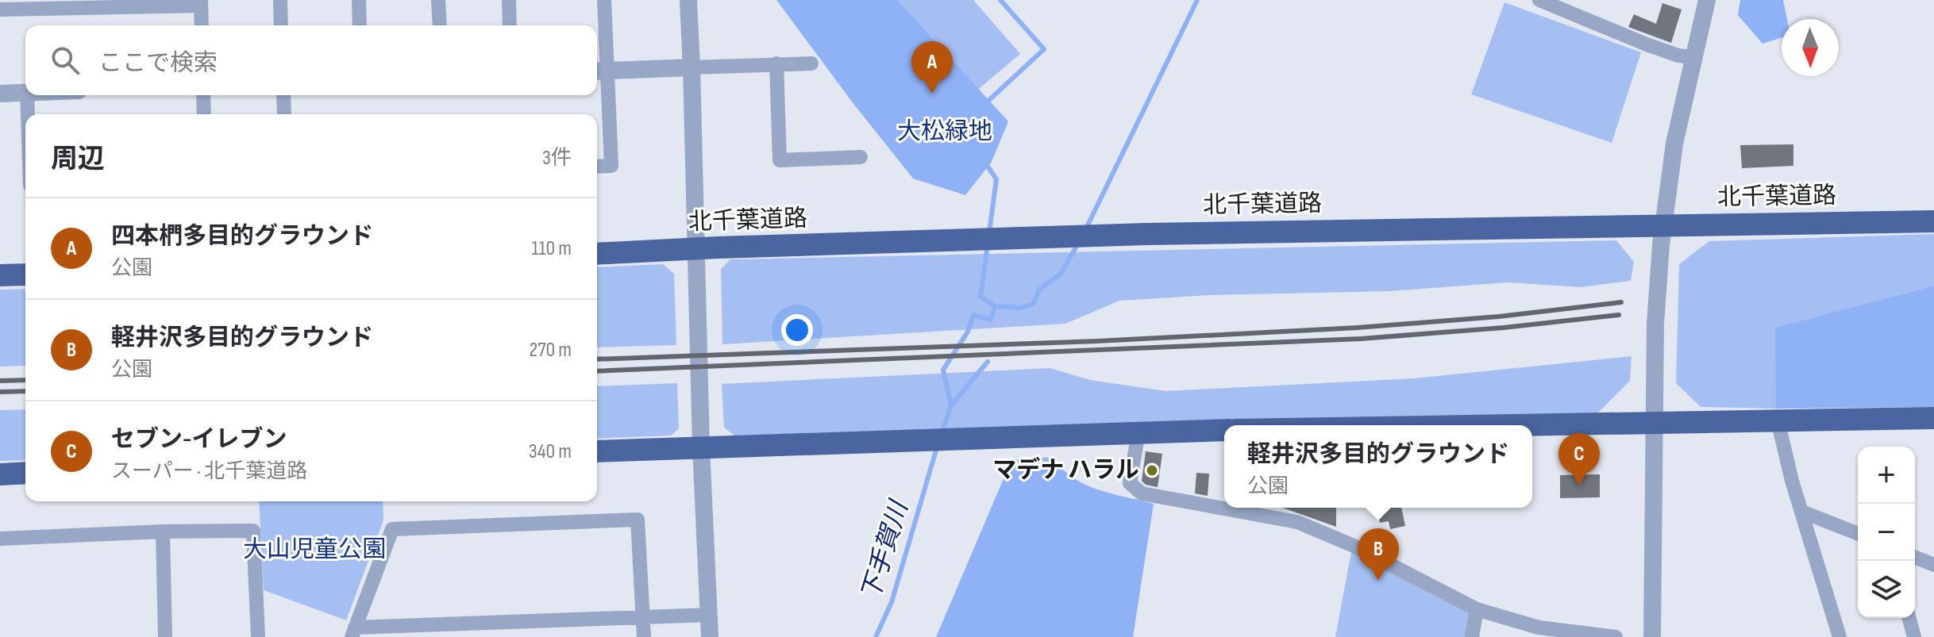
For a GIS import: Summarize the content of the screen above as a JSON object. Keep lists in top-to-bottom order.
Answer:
{
  "streets": {
    "highway": ["北千葉道路"]
  },
  "water": ["下手賀川"],
  "parks": ["大松緑地", "大山児童公園"],
  "places": ["マデナ ハラル"],
  "north": "bottom",
  "page": {
    "search": "ここで検索",
    "pins": ["A", "C", "B"],
    "heading": ["周辺", "3件"],
    "list": [
      {
        "mark": "A",
        "name": "四本椚多目的グラウンド",
        "note": "公園",
        "value": "110 m"
      },
      {
        "mark": "B",
        "name": "軽井沢多目的グラウンド",
        "note": "公園",
        "value": "270 m"
      },
      {
        "mark": "C",
        "name": "セブン-イレブン",
        "note": "スーパー · 北千葉道路",
        "value": "340 m"
      }
    ],
    "popup": ["軽井沢多目的グラウンド", "公園"],
    "map_buttons": ["+", "−"]
  }
}
